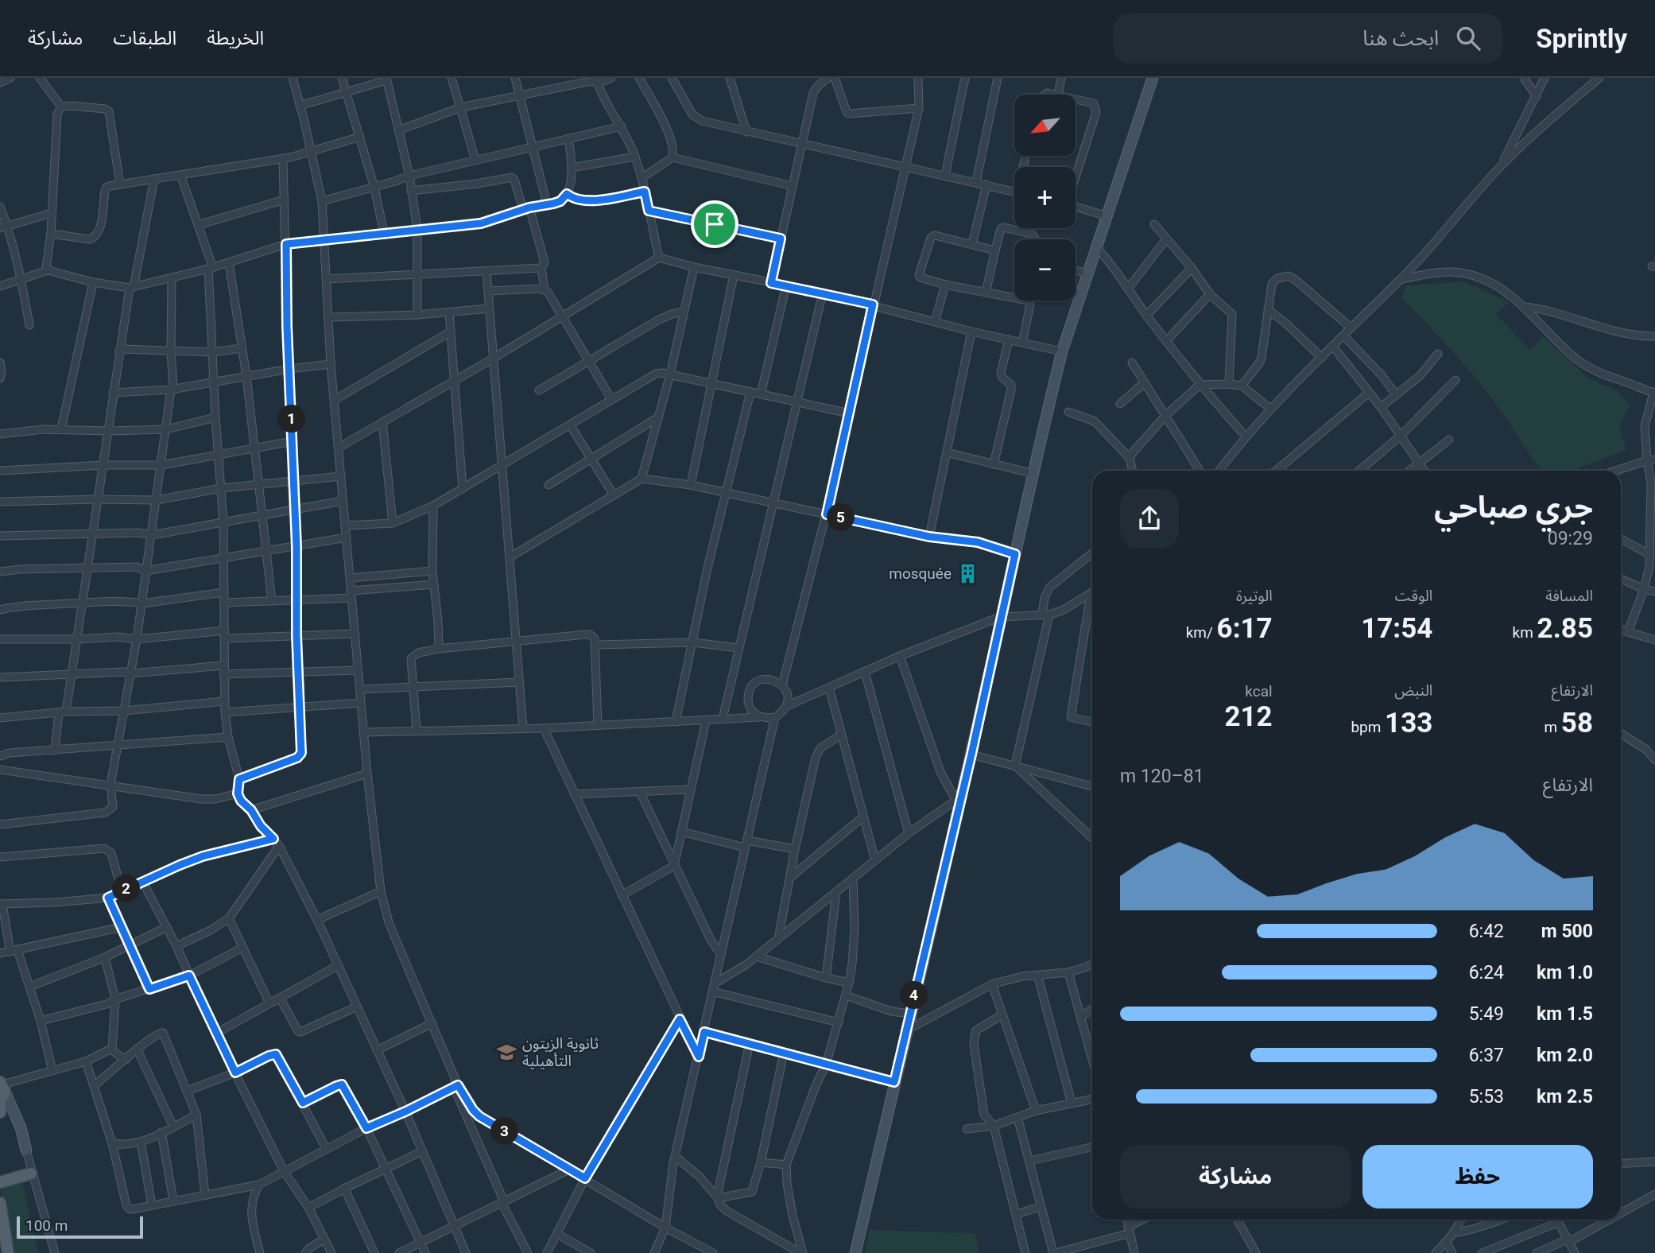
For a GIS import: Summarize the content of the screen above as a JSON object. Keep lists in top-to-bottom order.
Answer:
{
  "places": {
    "building": ["mosquée"],
    "school or university": ["ثانوية الزيتون التأهيلية"]
  },
  "scale_bar": "100 m",
  "north": "bottom left",
  "page": {
    "header": "Sprintly",
    "search": "ابحث هنا",
    "nav": ["الخريطة", "الطبقات", "مشاركة"],
    "map_buttons": ["+", "−"],
    "pins": [
      "1",
      "5",
      "2",
      "4",
      "3"
    ],
    "heading": ["جري صباحي", "09:29"],
    "stats": [
      ["المسافة", "2.85 km"],
      ["الوقت", "17:54"],
      ["الوتيرة", "6:17 /km"],
      ["الارتفاع", "58 m"],
      ["النبض", "133 bpm"],
      ["kcal", "212"]
    ],
    "chart": ["الارتفاع", "81–120 m"],
    "list": [
      {
        "name": "500 m",
        "note": "6:42"
      },
      {
        "name": "1.0 km",
        "note": "6:24"
      },
      {
        "name": "1.5 km",
        "note": "5:49"
      },
      {
        "name": "2.0 km",
        "note": "6:37"
      },
      {
        "name": "2.5 km",
        "note": "5:53"
      }
    ],
    "buttons": ["حفظ", "مشاركة"],
    "scale": "100 m"
  }
}
